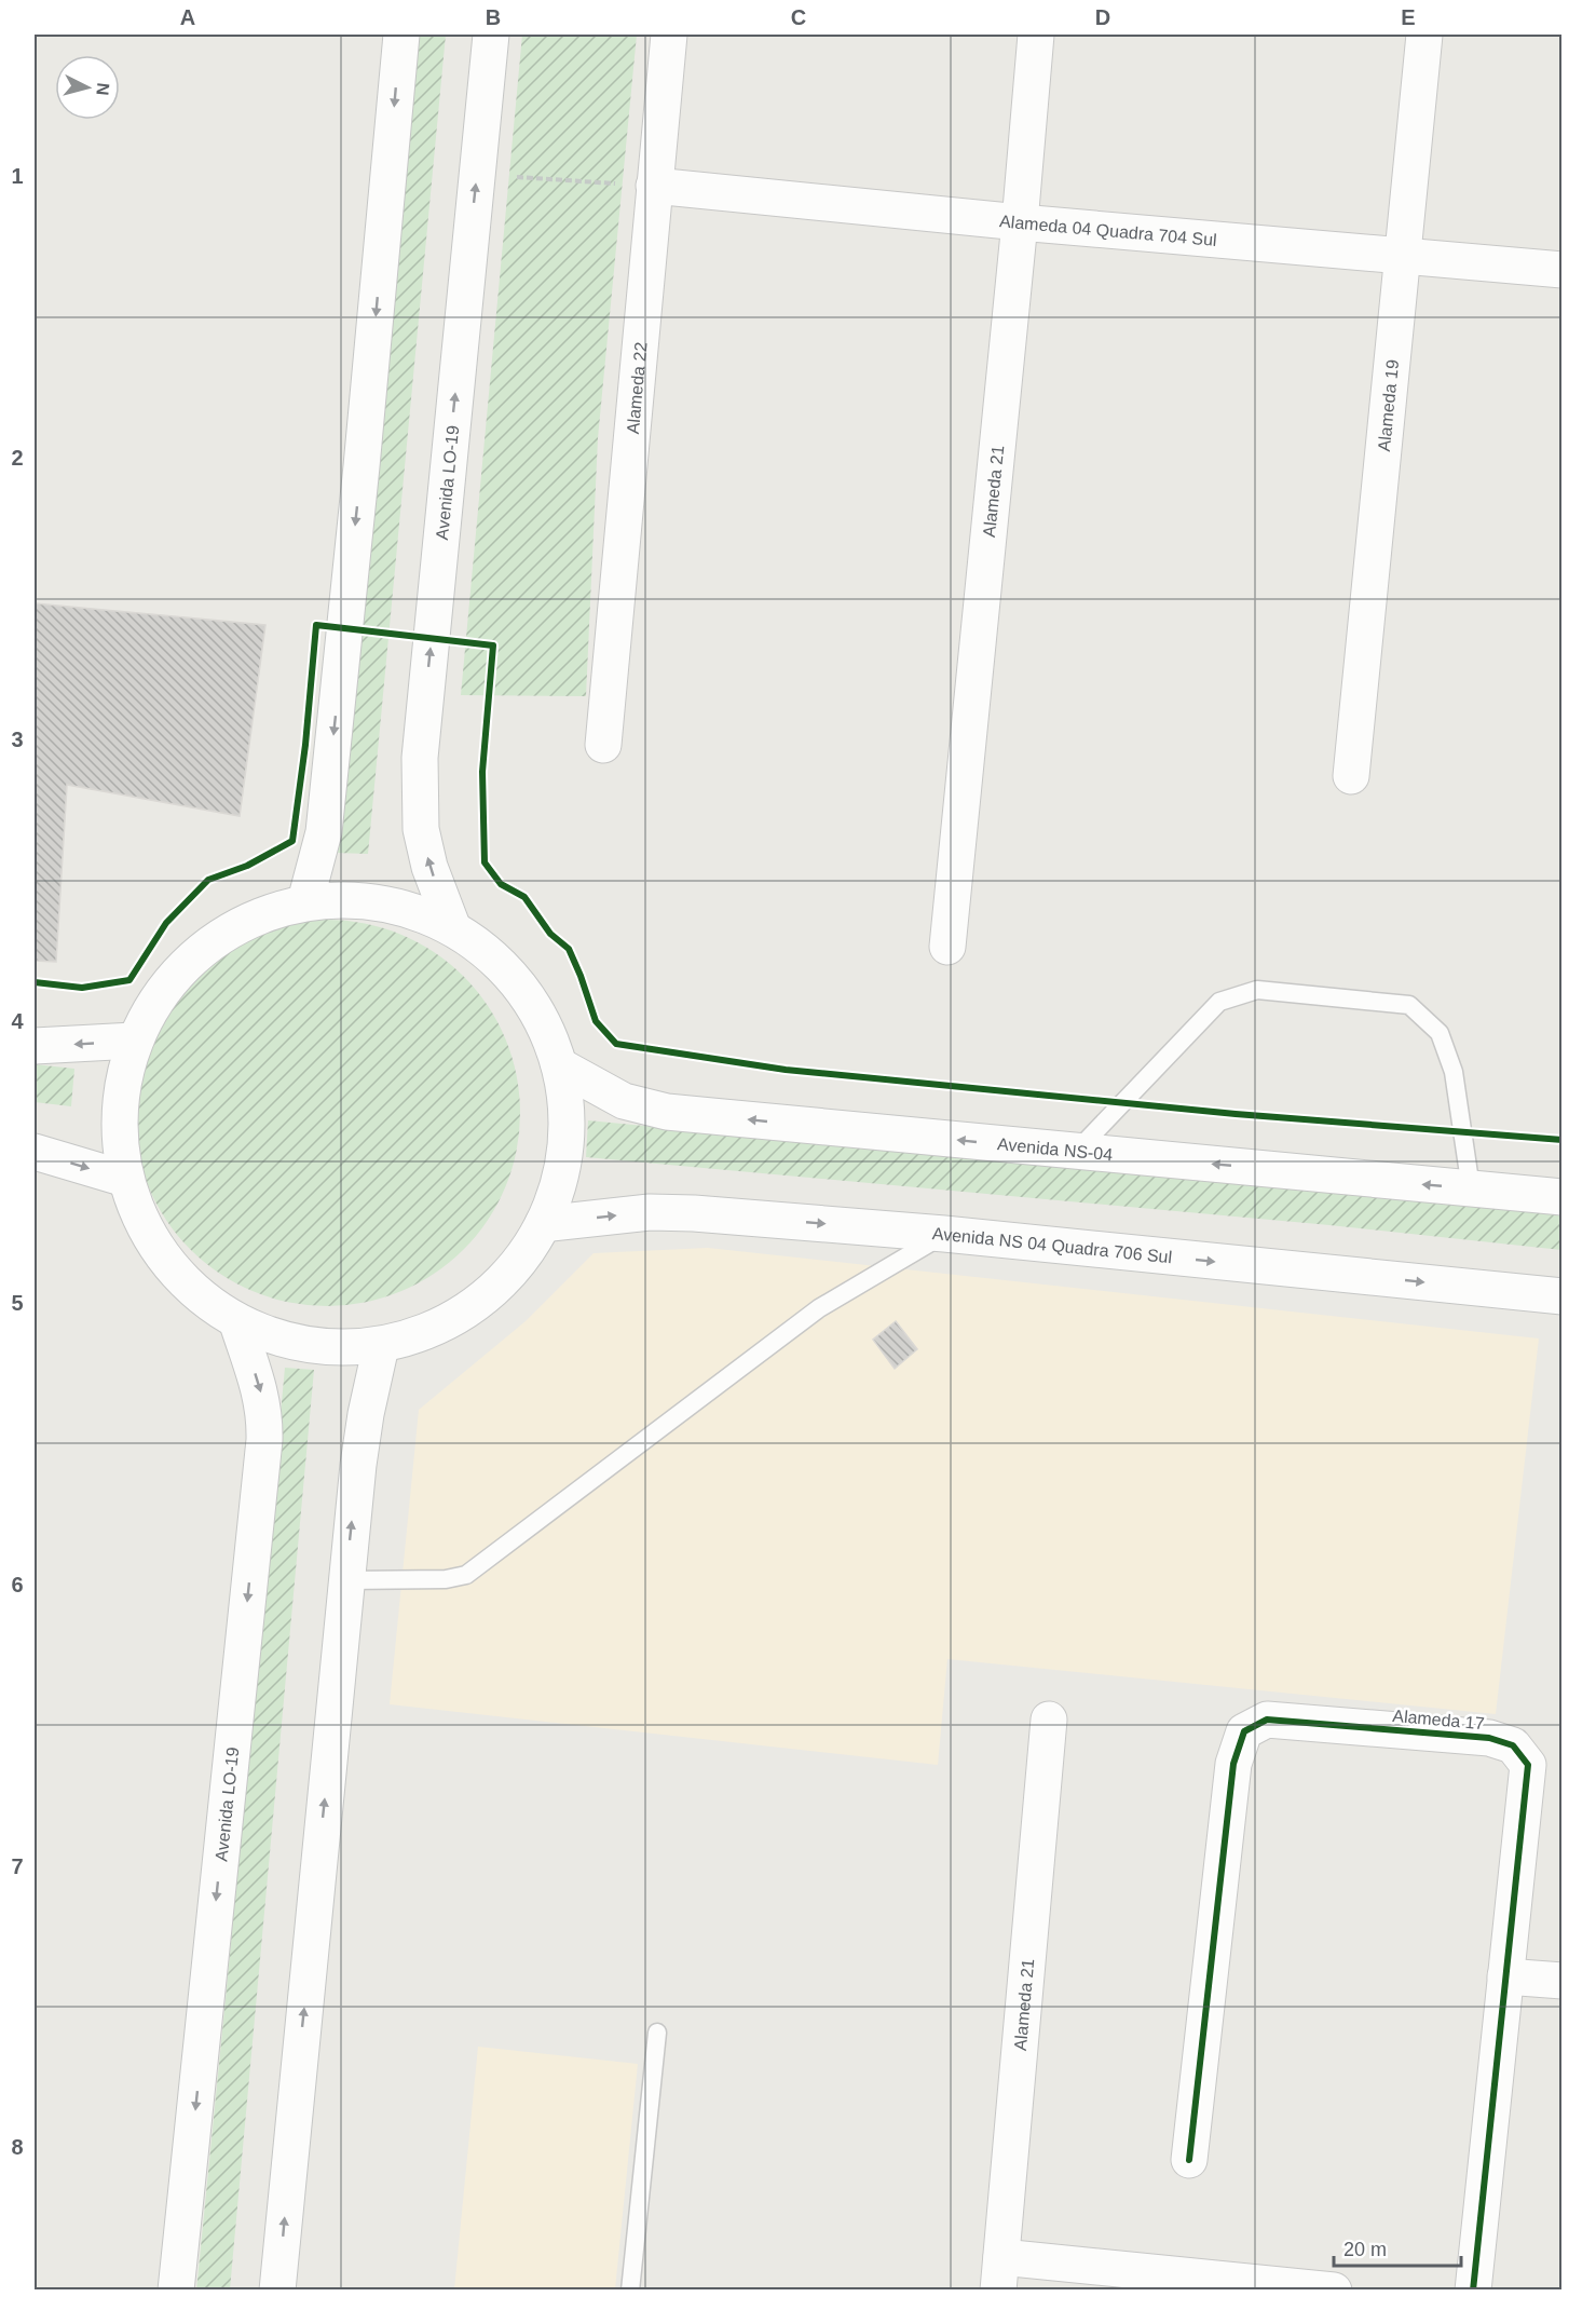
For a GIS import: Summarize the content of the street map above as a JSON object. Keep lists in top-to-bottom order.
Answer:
{
  "streets": {
    "street": [
      "Alameda 04 Quadra 704 Sul",
      "Alameda 22",
      "Alameda 19",
      "Avenida LO-19",
      "Alameda 21",
      "Avenida NS-04",
      "Avenida NS 04 Quadra 706 Sul",
      "Alameda 17"
    ]
  },
  "crossings": [
    ["Alameda 04 Quadra 704 Sul", "Alameda 22"],
    ["Alameda 04 Quadra 704 Sul", "Alameda 19"],
    ["Alameda 04 Quadra 704 Sul", "Alameda 21"]
  ],
  "one_way": ["Avenida NS-04", "Avenida NS 04 Quadra 706 Sul"],
  "scale_bar": "20 m",
  "north": "right",
  "grid": {
    "columns": [
      "A",
      "B",
      "C",
      "D",
      "E"
    ],
    "rows": [
      "1",
      "2",
      "3",
      "4",
      "5",
      "6",
      "7",
      "8"
    ]
  }
}
